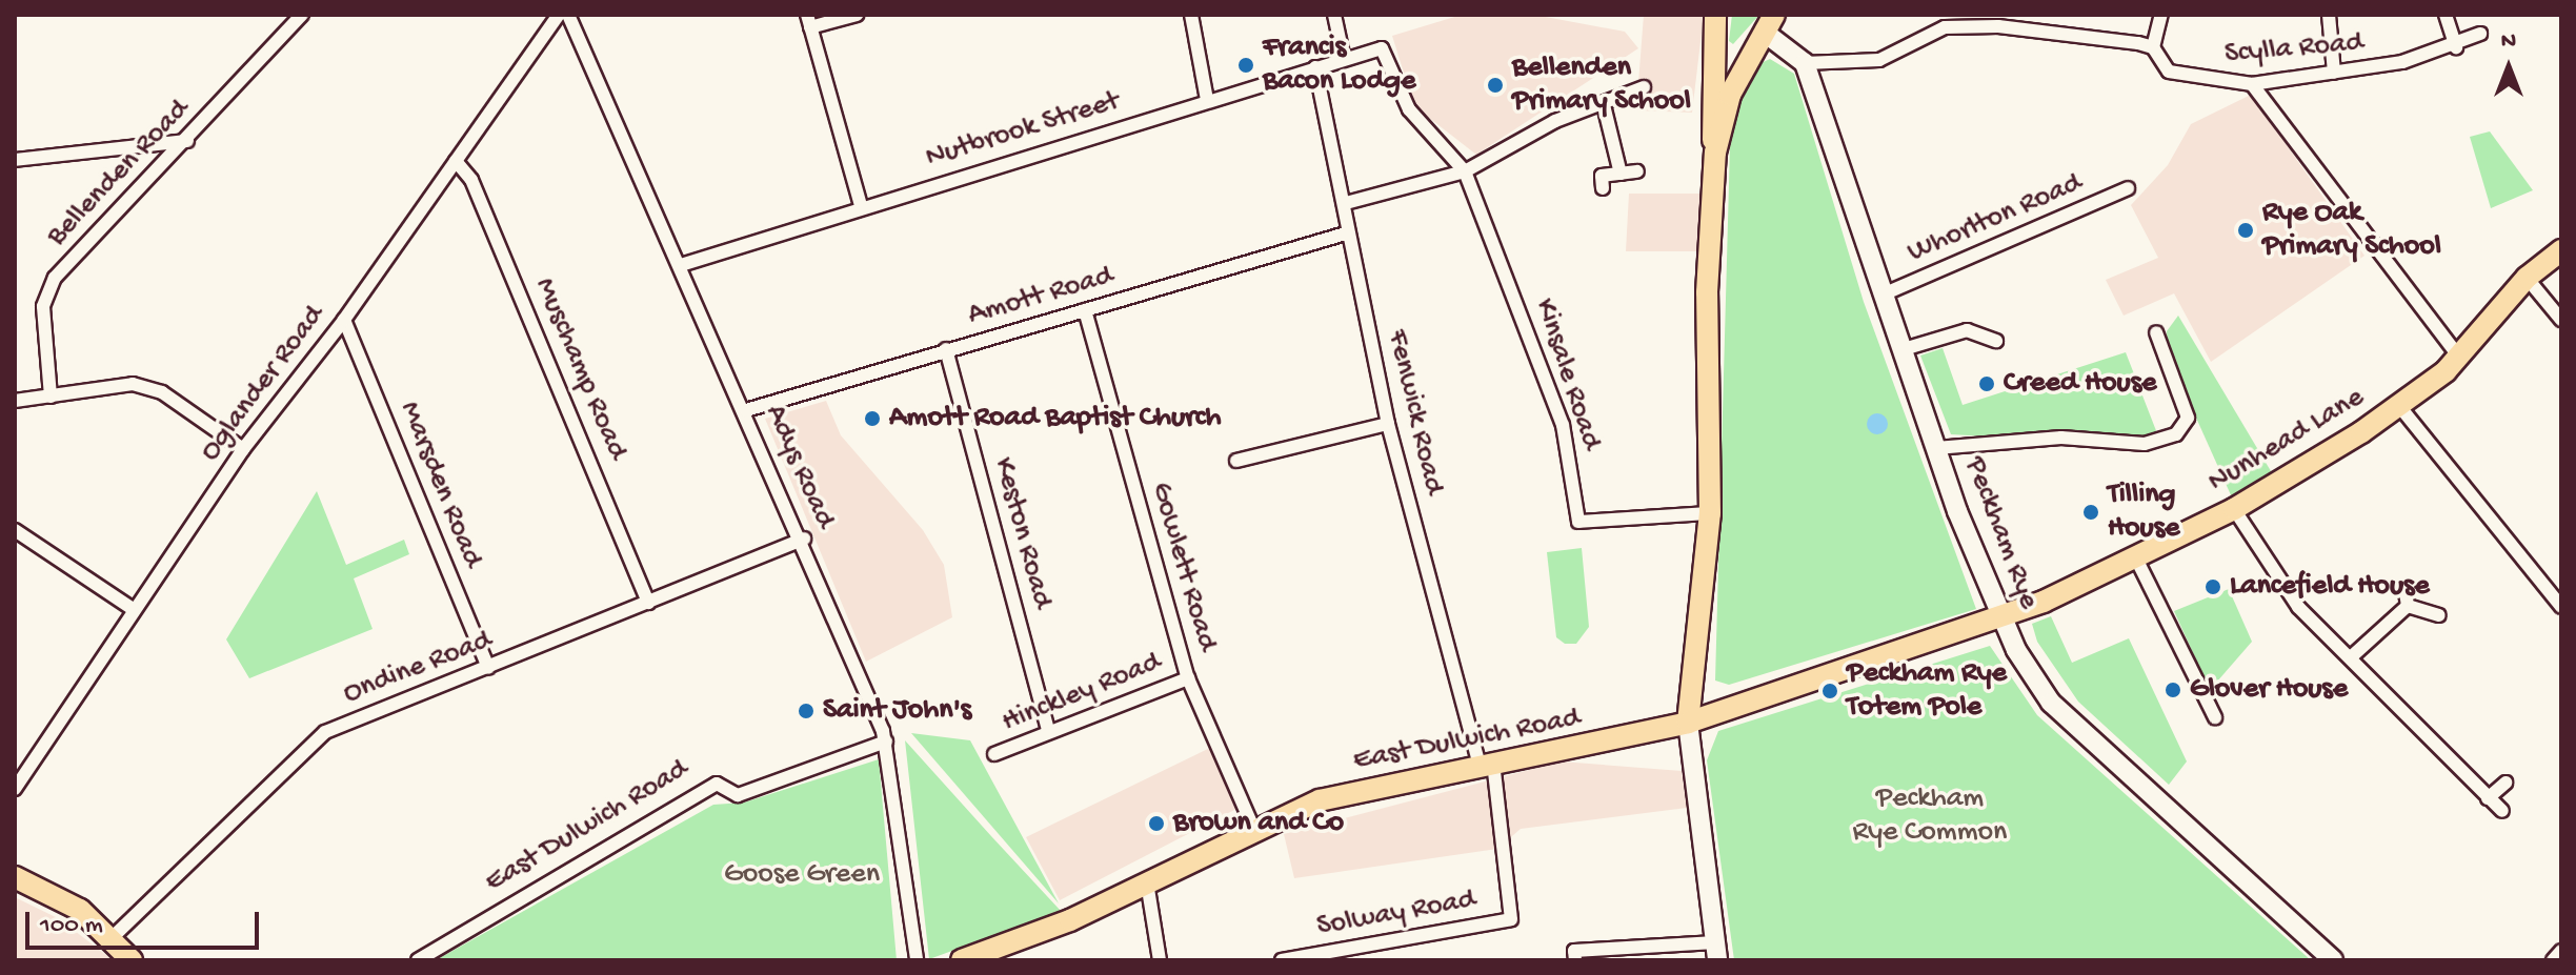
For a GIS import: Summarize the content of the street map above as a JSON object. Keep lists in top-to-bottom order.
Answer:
{
  "streets": {
    "main road": ["Nunhead Lane", "East Dulwich Road"],
    "street": [
      "Scylla Road",
      "Nutbrook Street",
      "Bellenden Road",
      "Whorlton Road",
      "Amott Road",
      "Muschamp Road",
      "Kinsale Road",
      "Oglander Road",
      "Fenwick Road",
      "Adys Road",
      "Marsden Road",
      "Keston Road",
      "Peckham Rye",
      "Gowlett Road",
      "Ondine Road",
      "Hinckley Road",
      "Solway Road"
    ]
  },
  "crossings": [
    ["Nutbrook Street", "Kinsale Road"],
    ["Nutbrook Street", "Fenwick Road"],
    ["Nutbrook Street", "Adys Road"],
    ["Whorlton Road", "Peckham Rye"],
    ["Amott Road", "Fenwick Road"],
    ["Amott Road", "Adys Road"],
    ["Amott Road", "Keston Road"],
    ["Amott Road", "Gowlett Road"],
    ["Muschamp Road", "Oglander Road"],
    ["Muschamp Road", "Ondine Road"],
    ["Oglander Road", "Marsden Road"],
    ["Fenwick Road", "East Dulwich Road"],
    ["Fenwick Road", "Solway Road"],
    ["Nunhead Lane", "Peckham Rye"],
    ["Nunhead Lane", "East Dulwich Road"],
    ["Adys Road", "Ondine Road"],
    ["Adys Road", "East Dulwich Road"],
    ["Marsden Road", "Ondine Road"],
    ["Keston Road", "Hinckley Road"],
    ["Peckham Rye", "East Dulwich Road"],
    ["Gowlett Road", "Hinckley Road"],
    ["Gowlett Road", "East Dulwich Road"],
    ["East Dulwich Road", "Solway Road"]
  ],
  "parks": ["Peckham Rye Common", "Goose Green"],
  "places": [
    "Francis Bacon Lodge",
    "Bellenden Primary School",
    "Rye Oak Primary School",
    "Creed House",
    "Amott Road Baptist Church",
    "Tilling House",
    "Lancefield House",
    "Glover House",
    "Peckham Rye Totem Pole",
    "Saint John's",
    "Brown and Co"
  ],
  "scale_bar": "100 m",
  "north": "top"
}
